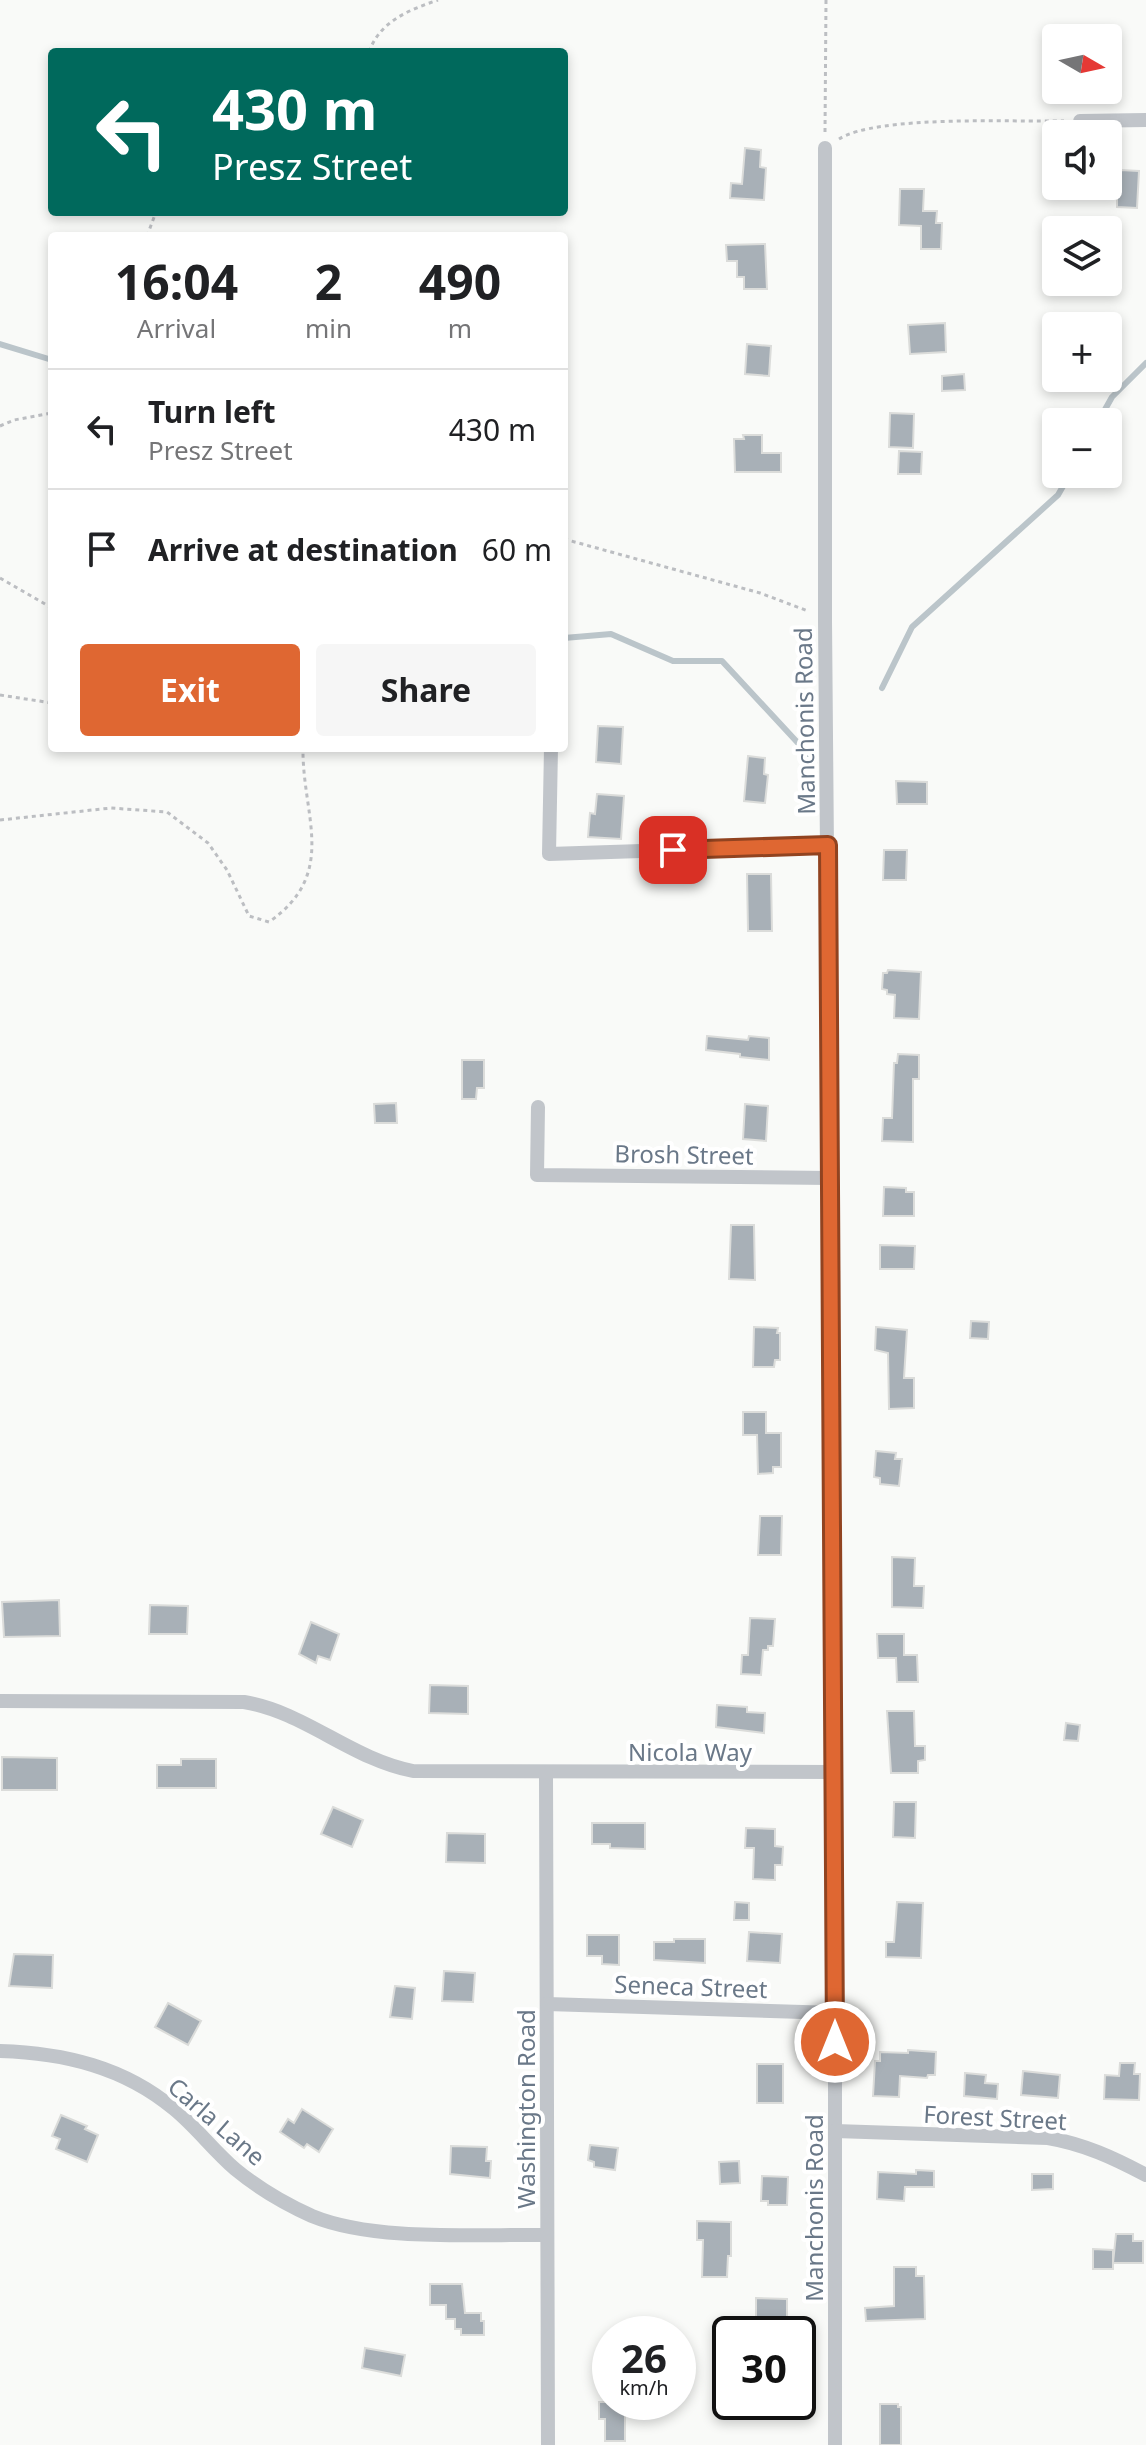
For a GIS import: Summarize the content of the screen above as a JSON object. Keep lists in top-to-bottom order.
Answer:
{
  "streets": {
    "street": [
      "Manchonis Road",
      "Brosh Street",
      "Nicola Way",
      "Seneca Street",
      "Washington Road",
      "Forest Street",
      "Carla Lane"
    ]
  },
  "crossings": [
    ["Manchonis Road", "Brosh Street"],
    ["Manchonis Road", "Nicola Way"],
    ["Manchonis Road", "Seneca Street"],
    ["Manchonis Road", "Forest Street"],
    ["Nicola Way", "Washington Road"],
    ["Seneca Street", "Washington Road"],
    ["Washington Road", "Carla Lane"]
  ],
  "north": "right",
  "page": {
    "map_buttons": ["+", "−"],
    "turn": ["430 m", "Presz Street"],
    "eta": [
      "16:04",
      "Arrival",
      "2",
      "min",
      "490",
      "m"
    ],
    "list": [
      {
        "name": "Turn left",
        "note": "Presz Street",
        "value": "430 m"
      },
      {
        "name": "Arrive at destination",
        "value": "60 m"
      }
    ],
    "buttons": ["Exit", "Share"],
    "speed": "26 km/h",
    "limit": "30"
  }
}
